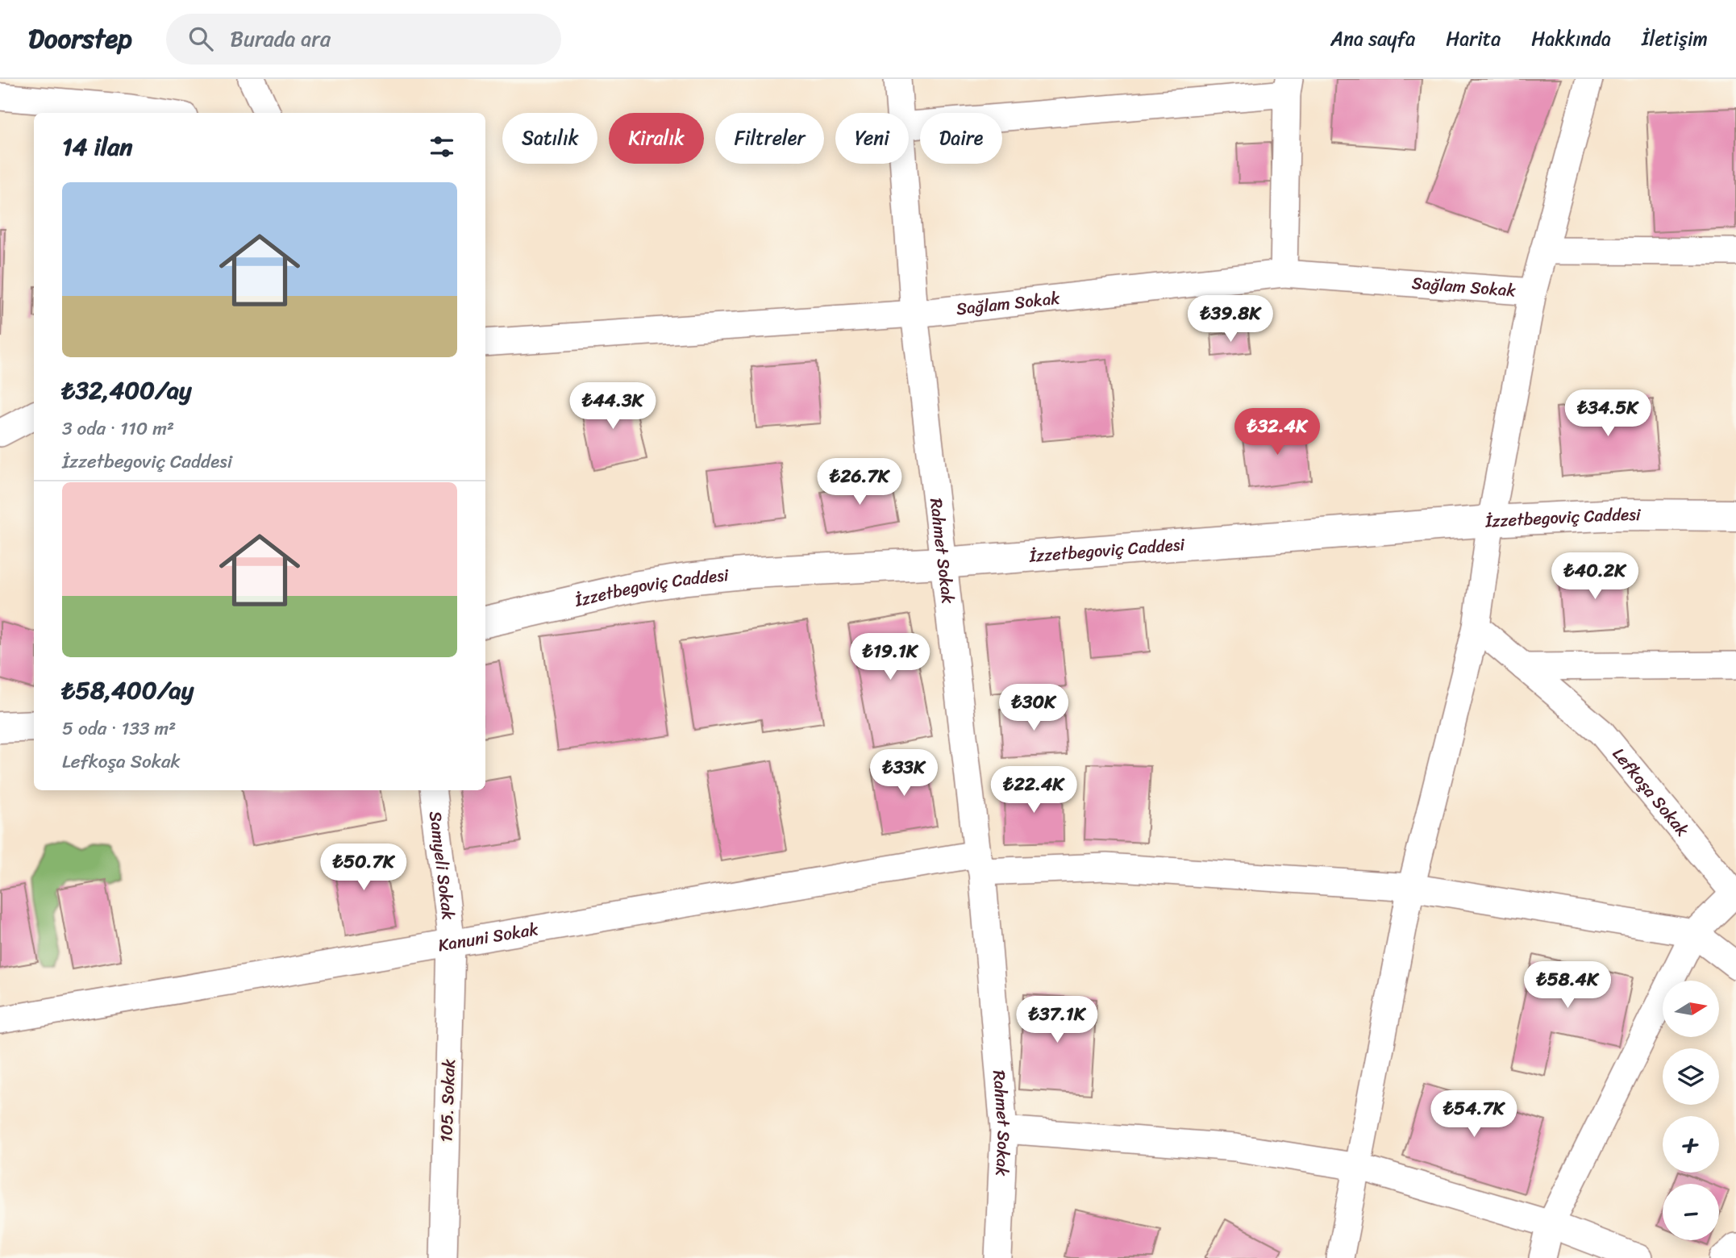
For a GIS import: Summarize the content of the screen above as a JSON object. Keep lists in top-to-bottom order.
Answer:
{
  "streets": {
    "street": [
      "Sağlam Sokak",
      "İzzetbegoviç Caddesi",
      "Rahmet Sokak",
      "Lefkoşa Sokak",
      "Samyeli Sokak",
      "Kanuni Sokak",
      "105. Sokak"
    ]
  },
  "crossings": [
    ["Sağlam Sokak", "Rahmet Sokak"],
    ["İzzetbegoviç Caddesi", "Rahmet Sokak"],
    ["Rahmet Sokak", "Kanuni Sokak"],
    ["Lefkoşa Sokak", "Kanuni Sokak"],
    ["Samyeli Sokak", "Kanuni Sokak"],
    ["Samyeli Sokak", "105. Sokak"],
    ["Kanuni Sokak", "105. Sokak"]
  ],
  "north": "right",
  "page": {
    "header": "Doorstep",
    "search": "Burada ara",
    "nav": [
      "Ana sayfa",
      "Harita",
      "Hakkında",
      "İletişim"
    ],
    "chip": [
      "Satılık",
      "Kiralık",
      "Filtreler",
      "Yeni",
      "Daire"
    ],
    "heading": "14 ilan",
    "list": [
      {
        "name": "₺32,400/ay",
        "note": "3 oda · 110 m² · İzzetbegoviç Caddesi"
      },
      {
        "name": "₺58,400/ay",
        "note": "5 oda · 133 m² · Lefkoşa Sokak"
      }
    ],
    "price": [
      "₺39.8K",
      "₺44.3K",
      "₺34.5K",
      "₺32.4K",
      "₺26.7K",
      "₺40.2K",
      "₺19.1K",
      "₺30K",
      "₺33K",
      "₺22.4K",
      "₺50.7K",
      "₺58.4K",
      "₺37.1K",
      "₺54.7K"
    ],
    "map_buttons": ["+", "−"]
  }
}
